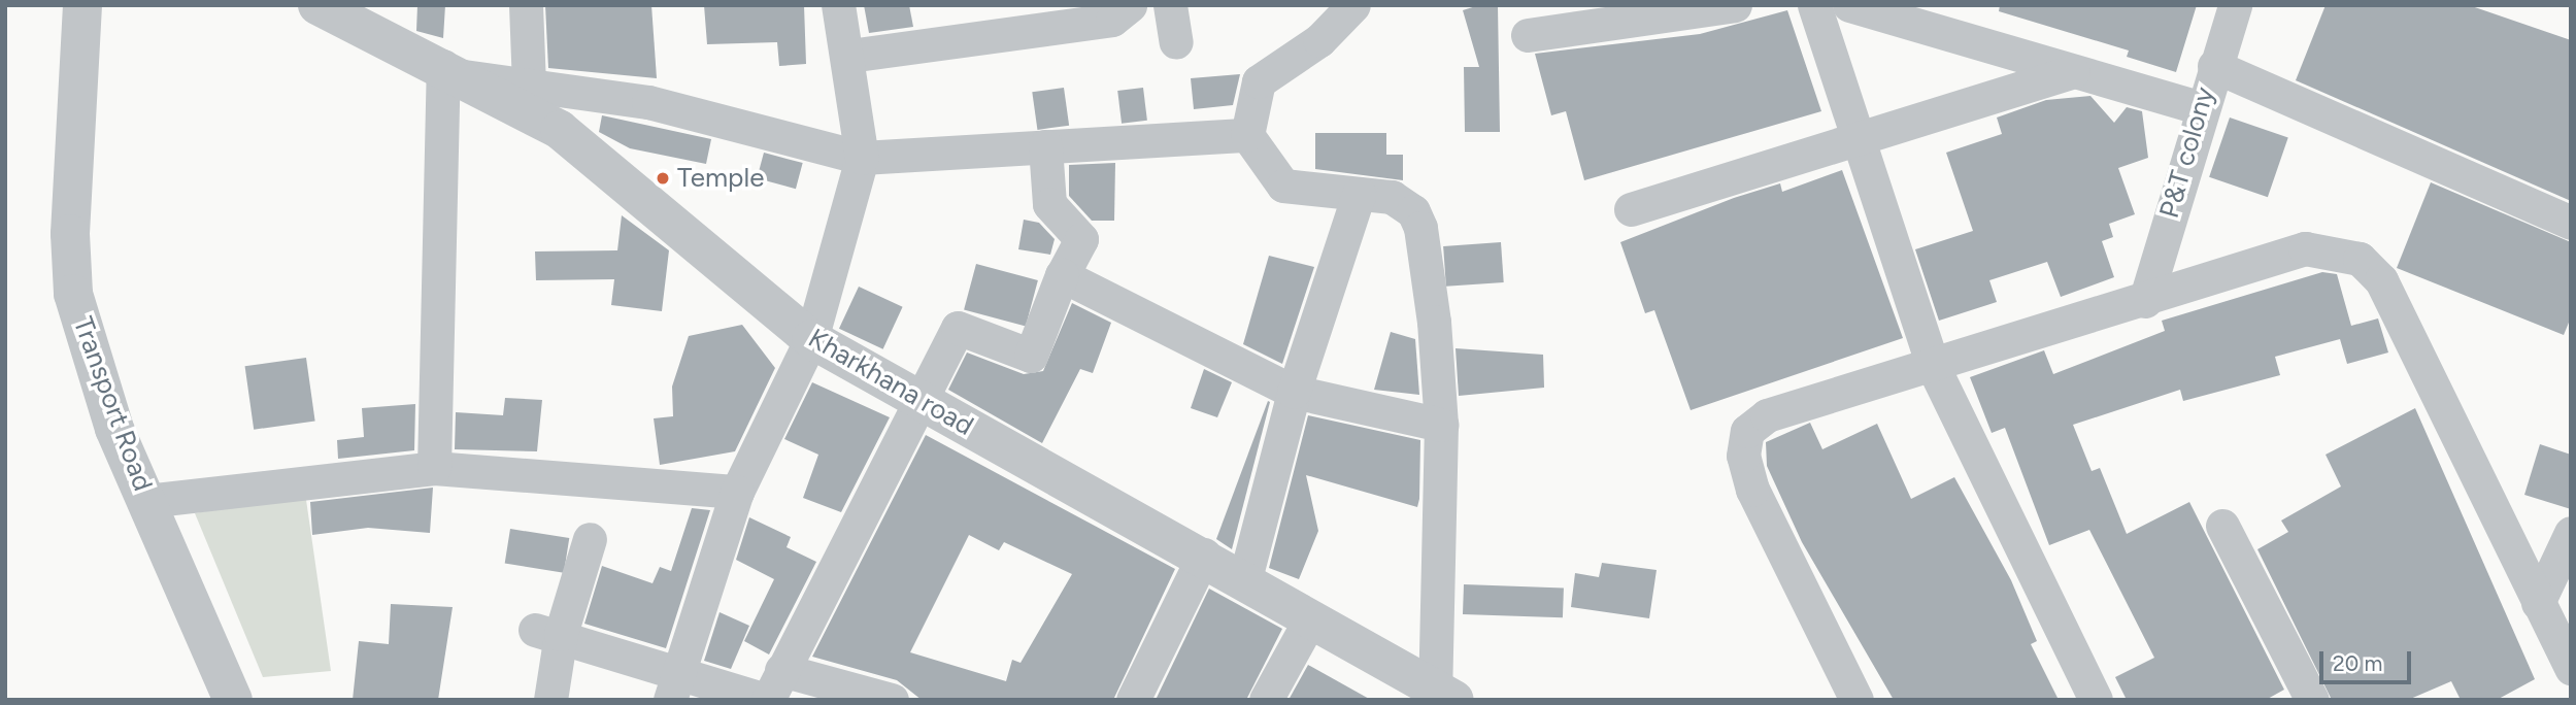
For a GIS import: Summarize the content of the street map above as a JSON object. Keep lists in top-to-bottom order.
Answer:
{
  "streets": {
    "street": ["P&T colony", "Kharkhana road", "Transport Road"]
  },
  "places": ["Temple"],
  "scale_bar": "20 m"
}
